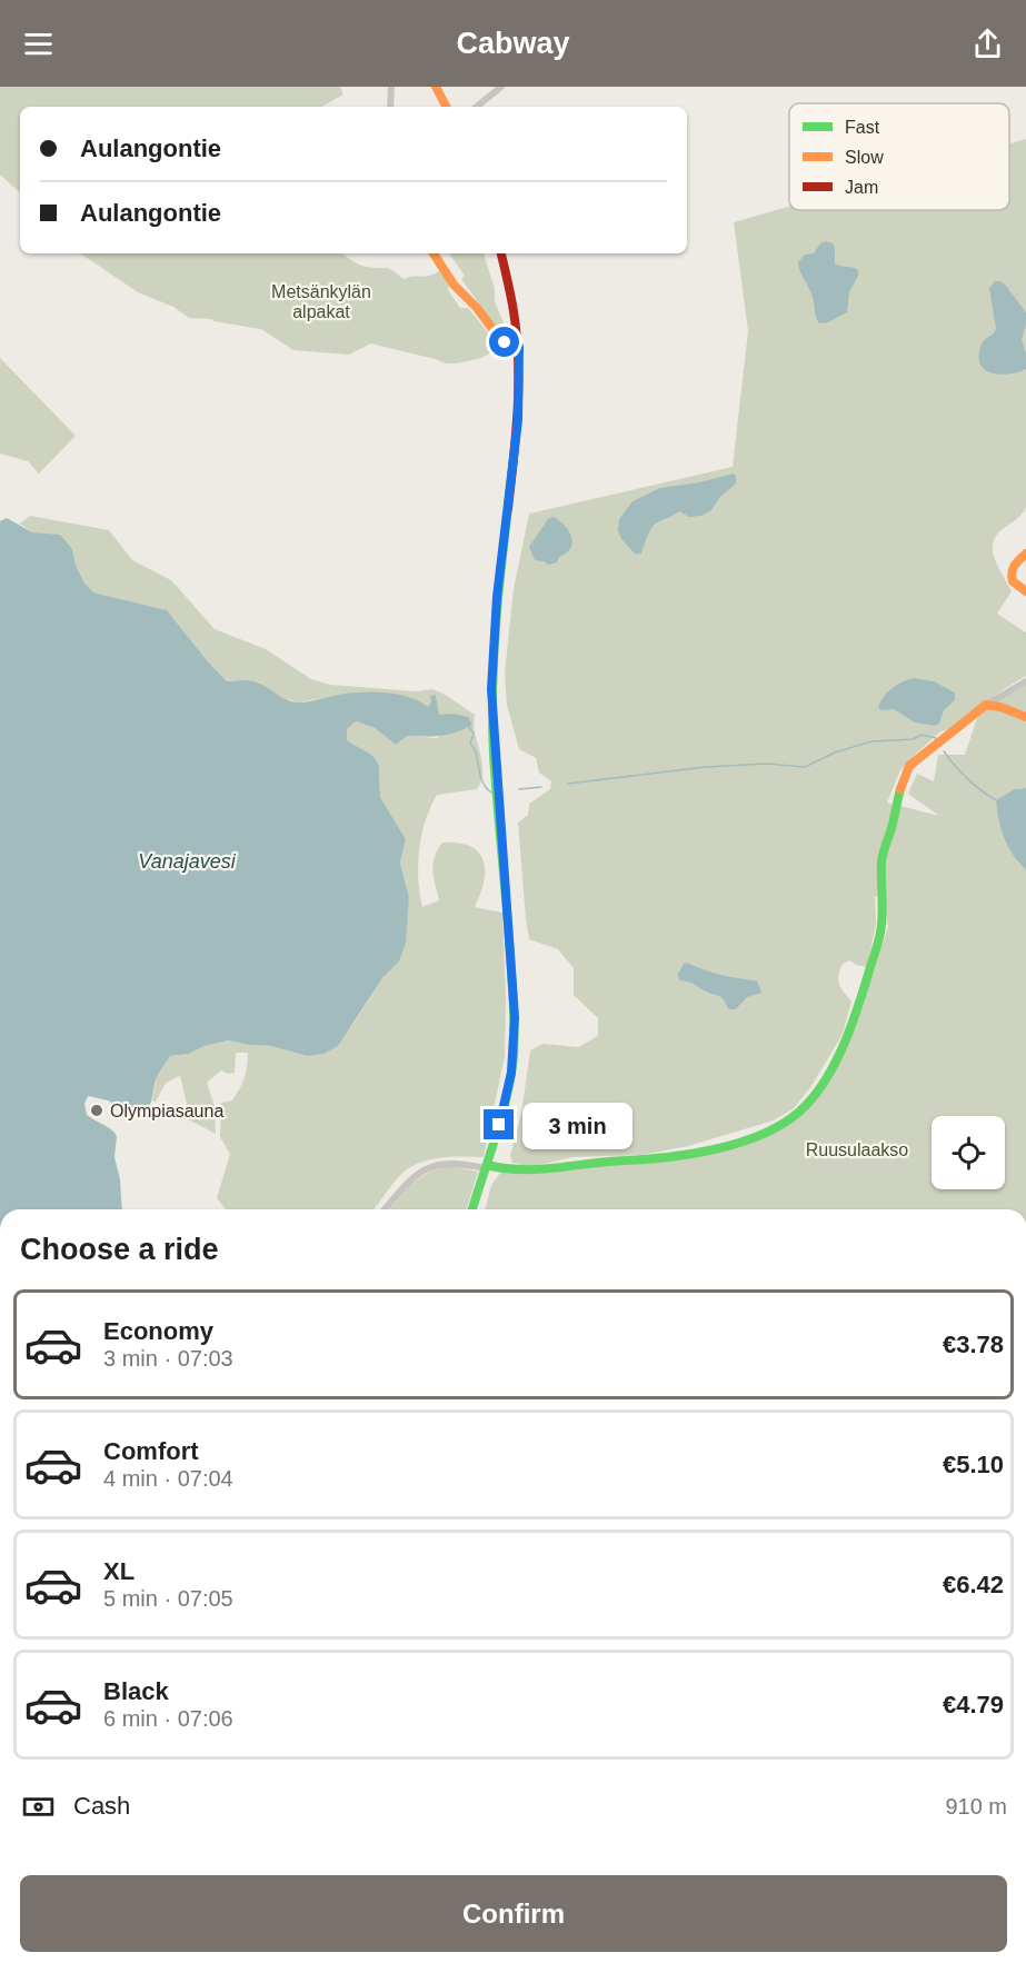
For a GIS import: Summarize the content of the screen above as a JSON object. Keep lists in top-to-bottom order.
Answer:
{
  "water": ["Vanajavesi"],
  "parks": ["Metsänkylän alpakat", "Ruusulaakso"],
  "places": ["Olympiasauna"],
  "legend": ["Fast", "Slow", "Jam"],
  "page": {
    "header": "Cabway",
    "banner": ["Aulangontie", "Aulangontie"],
    "bubble": "3 min",
    "heading": "Choose a ride",
    "list": [
      {
        "name": "Economy",
        "note": "3 min · 07:03",
        "value": "€3.78"
      },
      {
        "name": "Comfort",
        "note": "4 min · 07:04",
        "value": "€5.10"
      },
      {
        "name": "XL",
        "note": "5 min · 07:05",
        "value": "€6.42"
      },
      {
        "name": "Black",
        "note": "6 min · 07:06",
        "value": "€4.79"
      }
    ],
    "pay": ["Cash", "910 m"],
    "buttons": "Confirm"
  }
}
